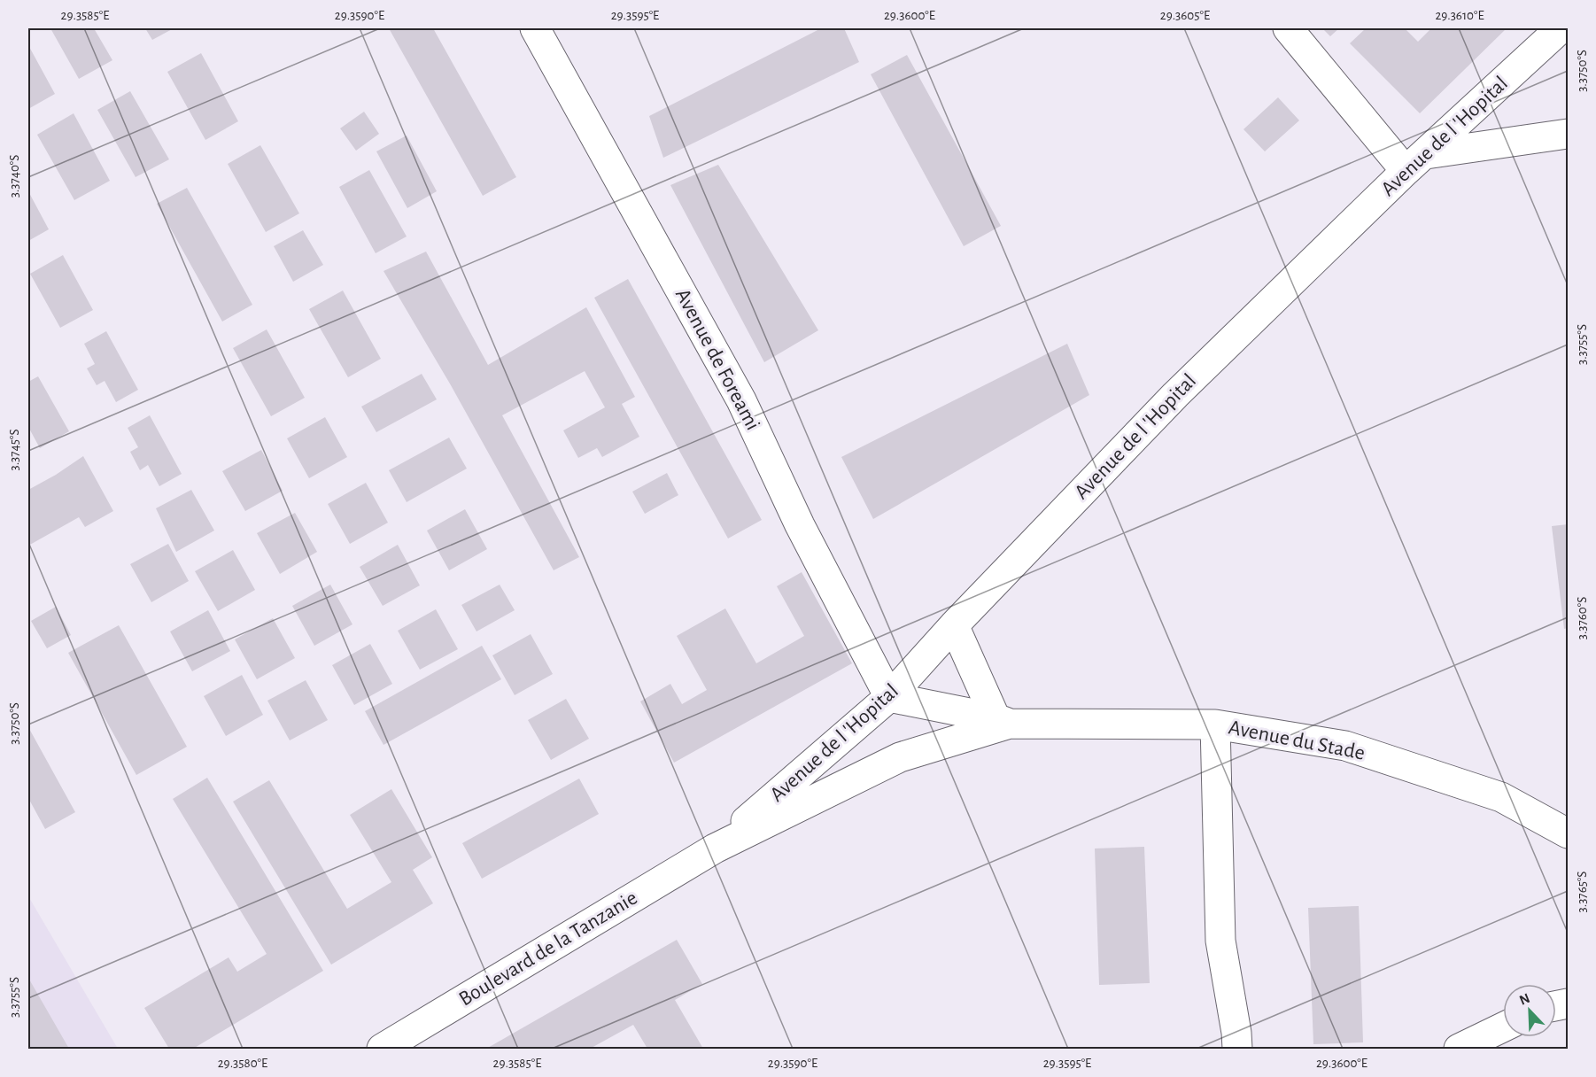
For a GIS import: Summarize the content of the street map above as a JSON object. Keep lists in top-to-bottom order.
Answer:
{
  "streets": {
    "street": [
      "Avenue de l 'Hopital",
      "Avenue de Foreami",
      "Avenue du Stade",
      "Boulevard de la Tanzanie"
    ]
  },
  "crossings": [
    ["Avenue de l 'Hopital", "Avenue de Foreami"],
    ["Avenue de l 'Hopital", "Avenue du Stade"],
    ["Avenue de l 'Hopital", "Boulevard de la Tanzanie"],
    ["Avenue de Foreami", "Avenue du Stade"],
    ["Avenue du Stade", "Boulevard de la Tanzanie"]
  ],
  "north": "top left",
  "coordinates": [
    "29.3585°E",
    "29.3590°E",
    "29.3595°E",
    "29.3600°E",
    "29.3605°E",
    "29.3610°E",
    "3.3750°S",
    "3.3740°S",
    "3.3755°S",
    "3.3745°S",
    "3.3760°S",
    "3.3765°S",
    "29.3580°E"
  ]
}
